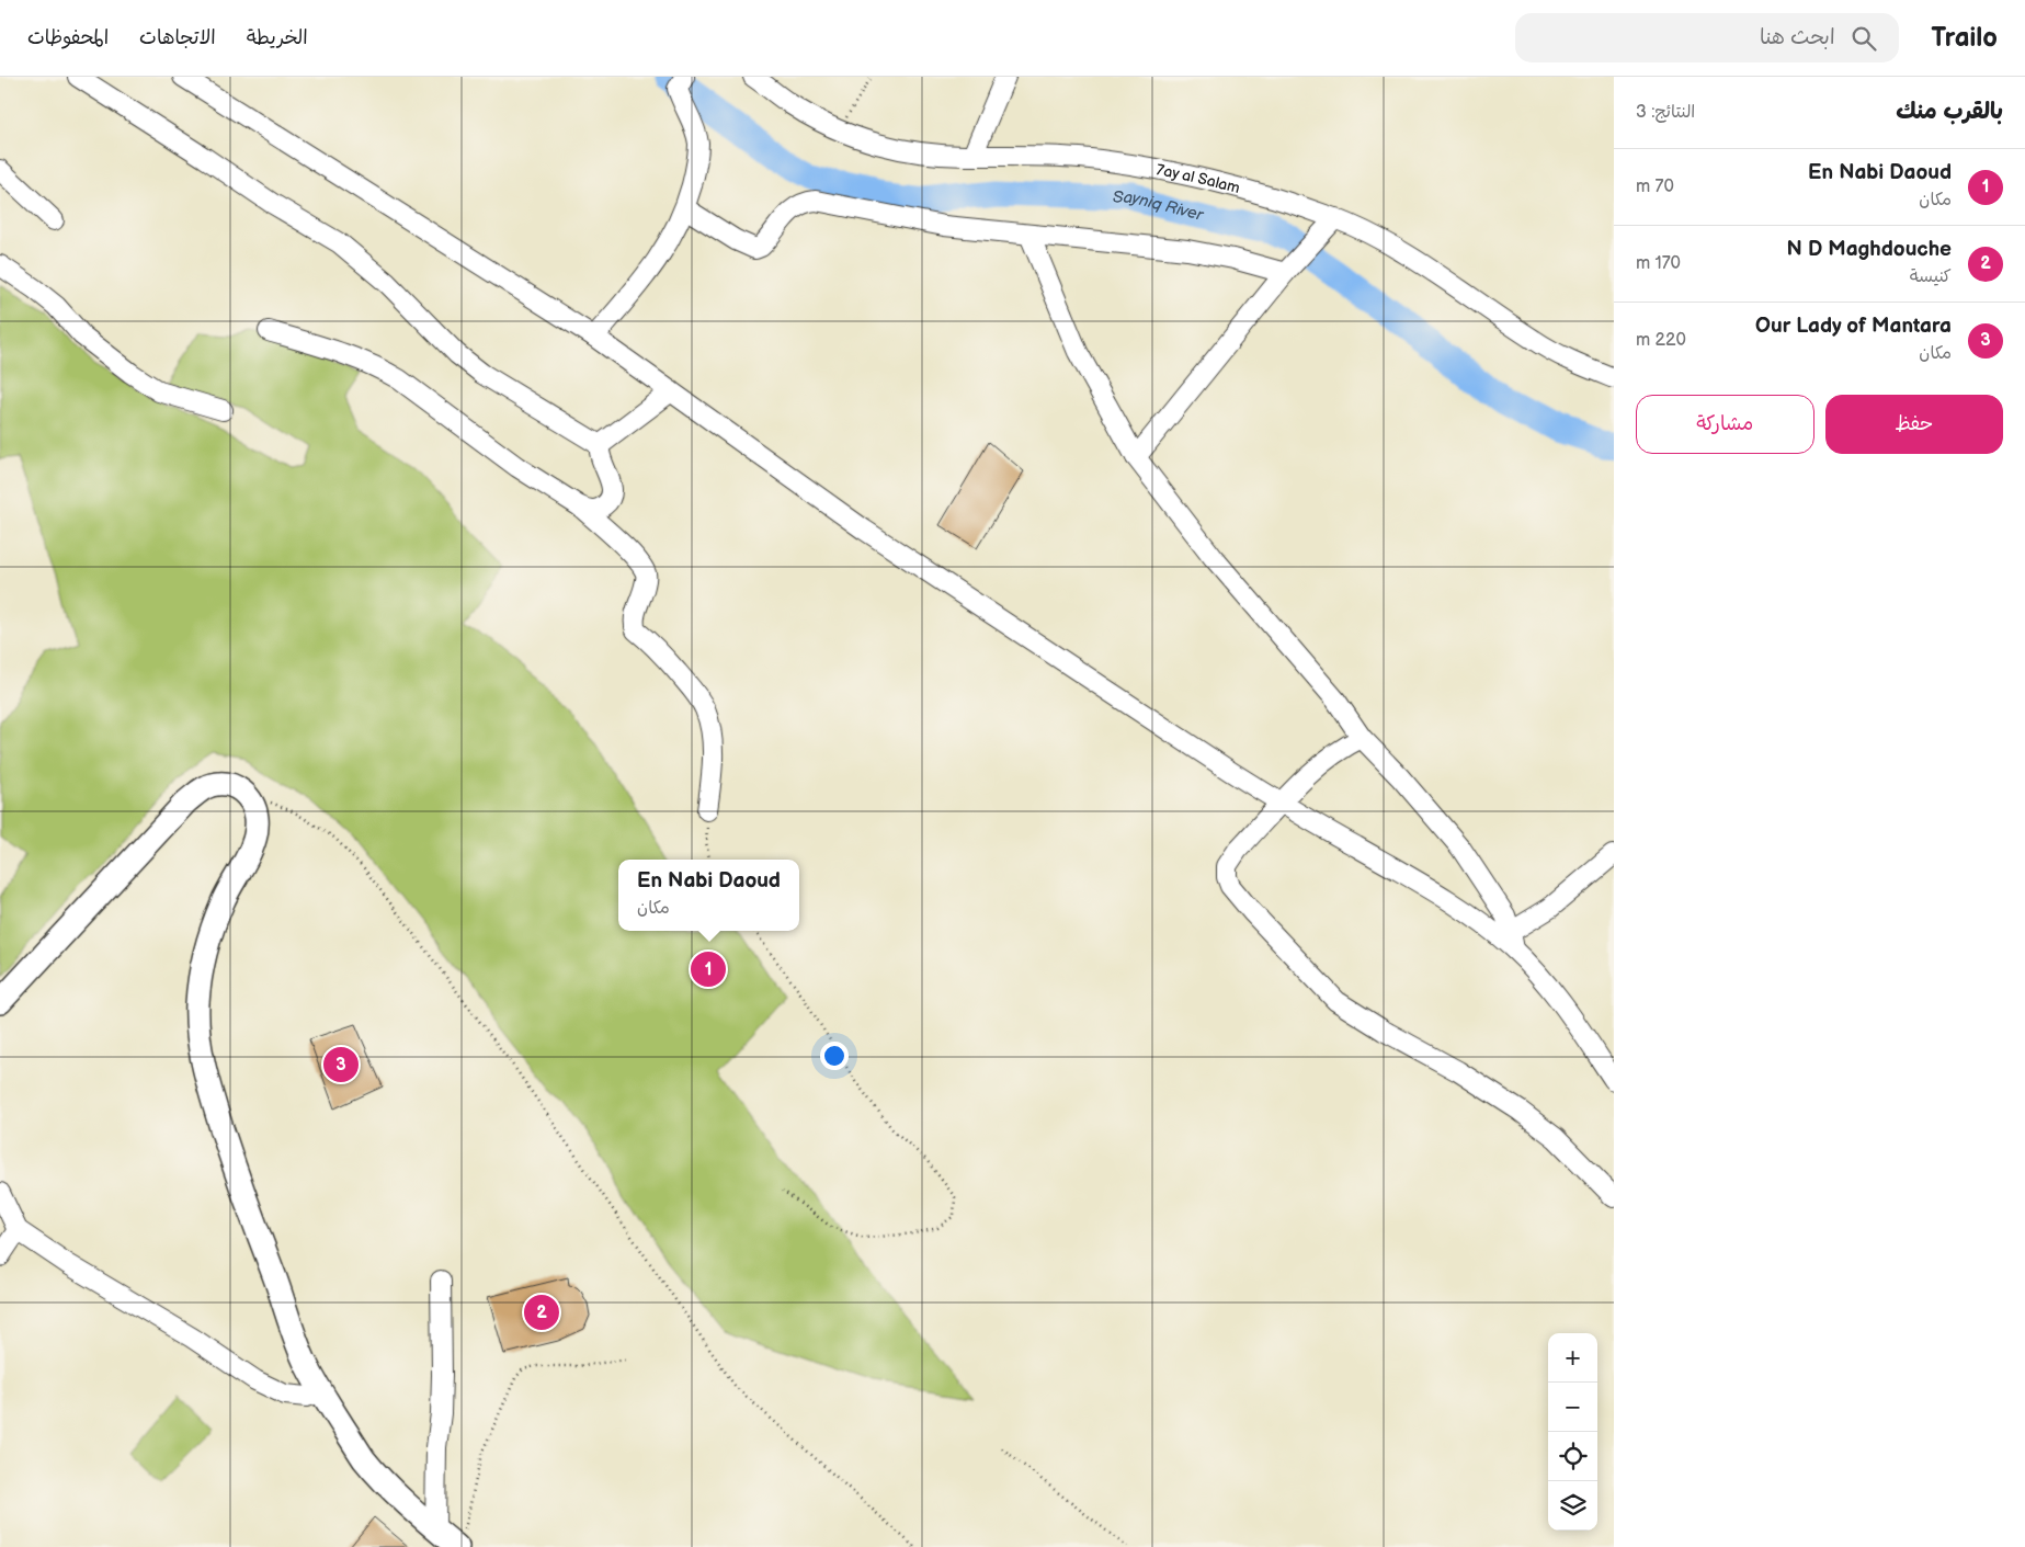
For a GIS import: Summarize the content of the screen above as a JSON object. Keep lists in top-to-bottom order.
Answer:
{
  "streets": {
    "street": ["7ay al Salam"]
  },
  "water": ["Sayniq River"],
  "page": {
    "header": "Trailo",
    "search": "ابحث هنا",
    "nav": ["الخريطة", "الاتجاهات", "المحفوظات"],
    "heading": ["بالقرب منك", "النتائج: 3"],
    "list": [
      {
        "mark": "1",
        "name": "En Nabi Daoud",
        "note": "مكان",
        "value": "70 m"
      },
      {
        "mark": "2",
        "name": "N D Maghdouche",
        "note": "كنيسة",
        "value": "170 m"
      },
      {
        "mark": "3",
        "name": "Our Lady of Mantara",
        "note": "مكان",
        "value": "220 m"
      }
    ],
    "buttons": ["حفظ", "مشاركة"],
    "popup": ["En Nabi Daoud", "مكان"],
    "pins": ["1", "3", "2"],
    "map_buttons": ["+", "−"]
  }
}
